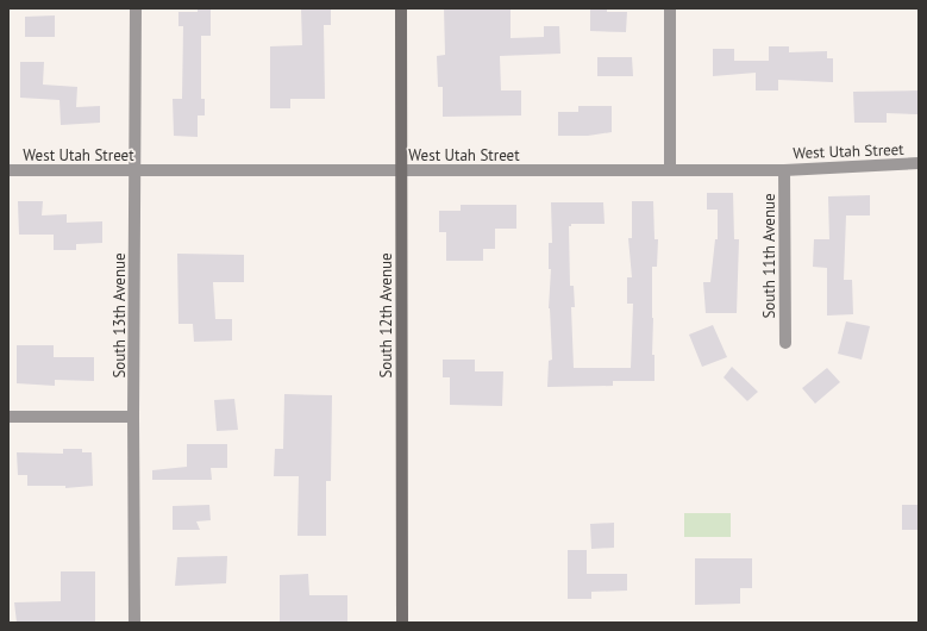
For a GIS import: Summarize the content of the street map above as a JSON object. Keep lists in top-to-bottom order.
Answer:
{
  "streets": {
    "main road": ["South 12th Avenue"],
    "street": ["West Utah Street", "South 11th Avenue", "South 13th Avenue"]
  },
  "crossings": [
    ["West Utah Street", "South 11th Avenue"],
    ["West Utah Street", "South 13th Avenue"],
    ["West Utah Street", "South 12th Avenue"]
  ]
}
